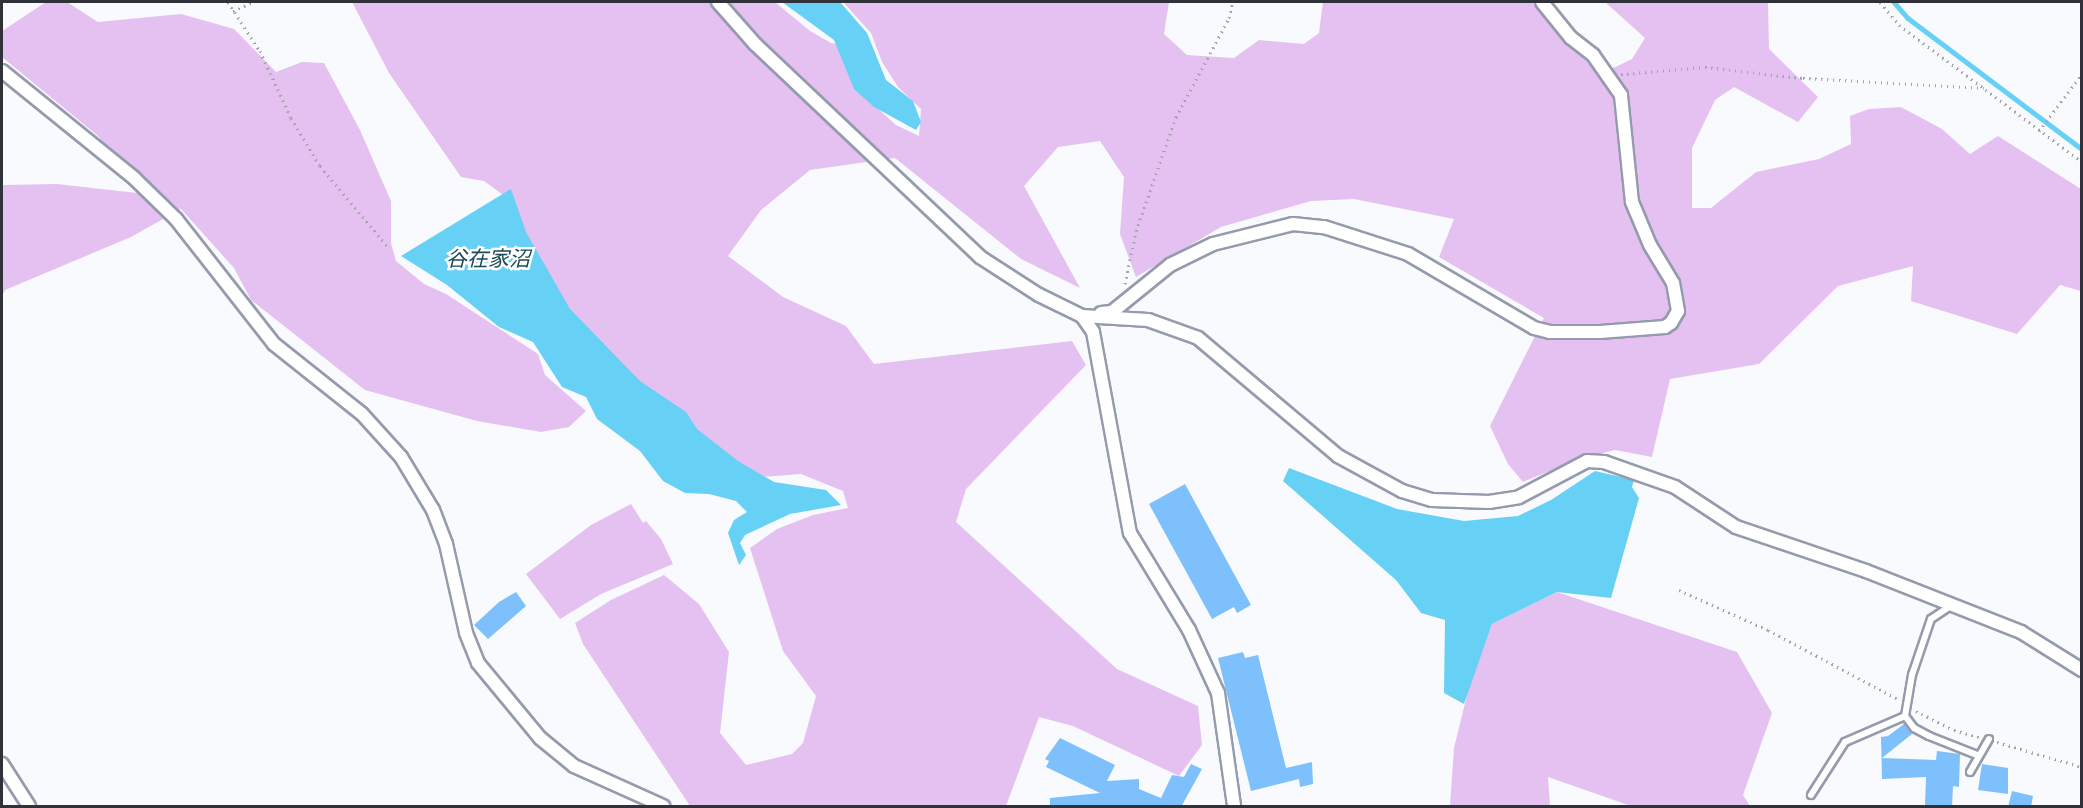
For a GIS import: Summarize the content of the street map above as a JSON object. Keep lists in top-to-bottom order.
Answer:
{
  "water": ["谷在家沼"]
}
